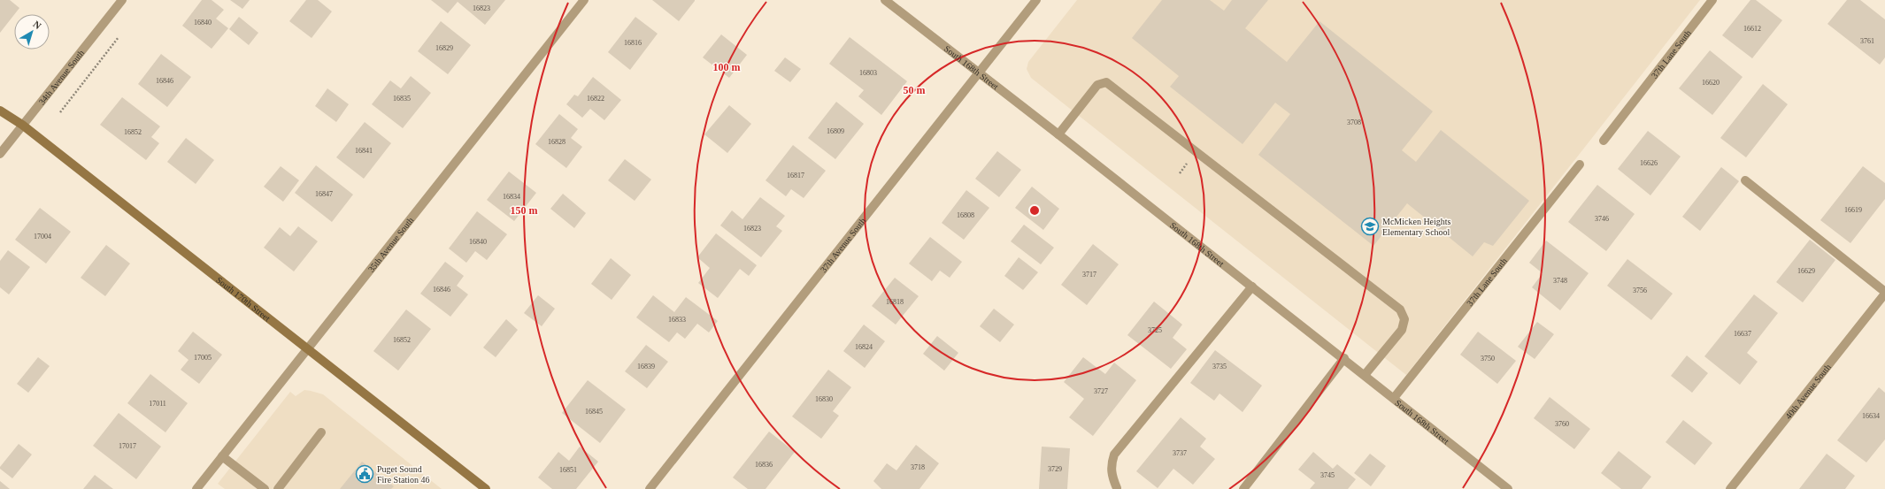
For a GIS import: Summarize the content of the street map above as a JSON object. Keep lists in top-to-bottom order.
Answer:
{
  "streets": {
    "street": [
      "37th Lane South",
      "South 168th Street",
      "34th Avenue South",
      "37th Avenue South",
      "35th Avenue South",
      "South 170th Street",
      "40th Avenue South"
    ]
  },
  "crossings": [
    ["37th Lane South", "South 168th Street"],
    ["South 168th Street", "37th Avenue South"],
    ["34th Avenue South", "South 170th Street"],
    ["35th Avenue South", "South 170th Street"]
  ],
  "places": {
    "school or university": ["McMicken Heights Elementary School"],
    "public building": ["Puget Sound Fire Station 46"]
  },
  "house_numbers": [
    "16823",
    "16840",
    "16612",
    "3761",
    "16816",
    "16829",
    "16803",
    "16846",
    "16620",
    "16835",
    "16822",
    "3708",
    "16809",
    "16852",
    "16828",
    "16841",
    "16626",
    "16817",
    "16847",
    "16834",
    "16619",
    "16808",
    "3746",
    "16823",
    "17004",
    "16840",
    "16629",
    "3717",
    "3748",
    "16846",
    "3756",
    "16818",
    "16833",
    "3725",
    "16637",
    "16852",
    "16824",
    "17005",
    "3750",
    "16839",
    "3735",
    "3727",
    "16830",
    "17011",
    "16845",
    "16634",
    "3760",
    "17017",
    "3737",
    "16836",
    "3718",
    "3729",
    "16851",
    "3745"
  ],
  "north": "top right",
  "rings": ["100 m", "50 m", "150 m"]
}
